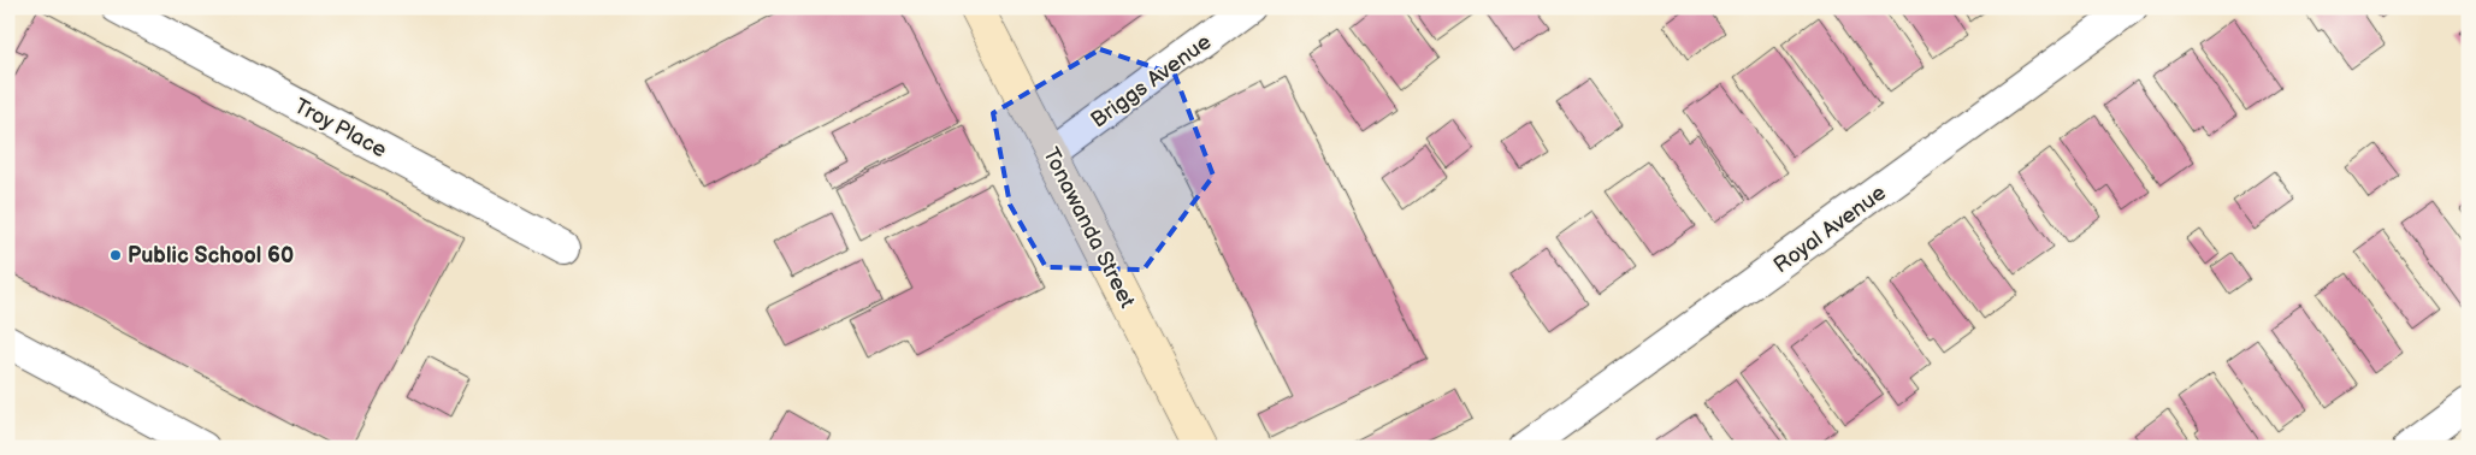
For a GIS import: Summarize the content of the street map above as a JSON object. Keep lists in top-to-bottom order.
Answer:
{
  "streets": {
    "street": [
      "Briggs Avenue",
      "Troy Place",
      "Tonawanda Street",
      "Royal Avenue"
    ]
  },
  "crossings": [
    ["Briggs Avenue", "Tonawanda Street"]
  ],
  "places": ["Public School 60"]
}
